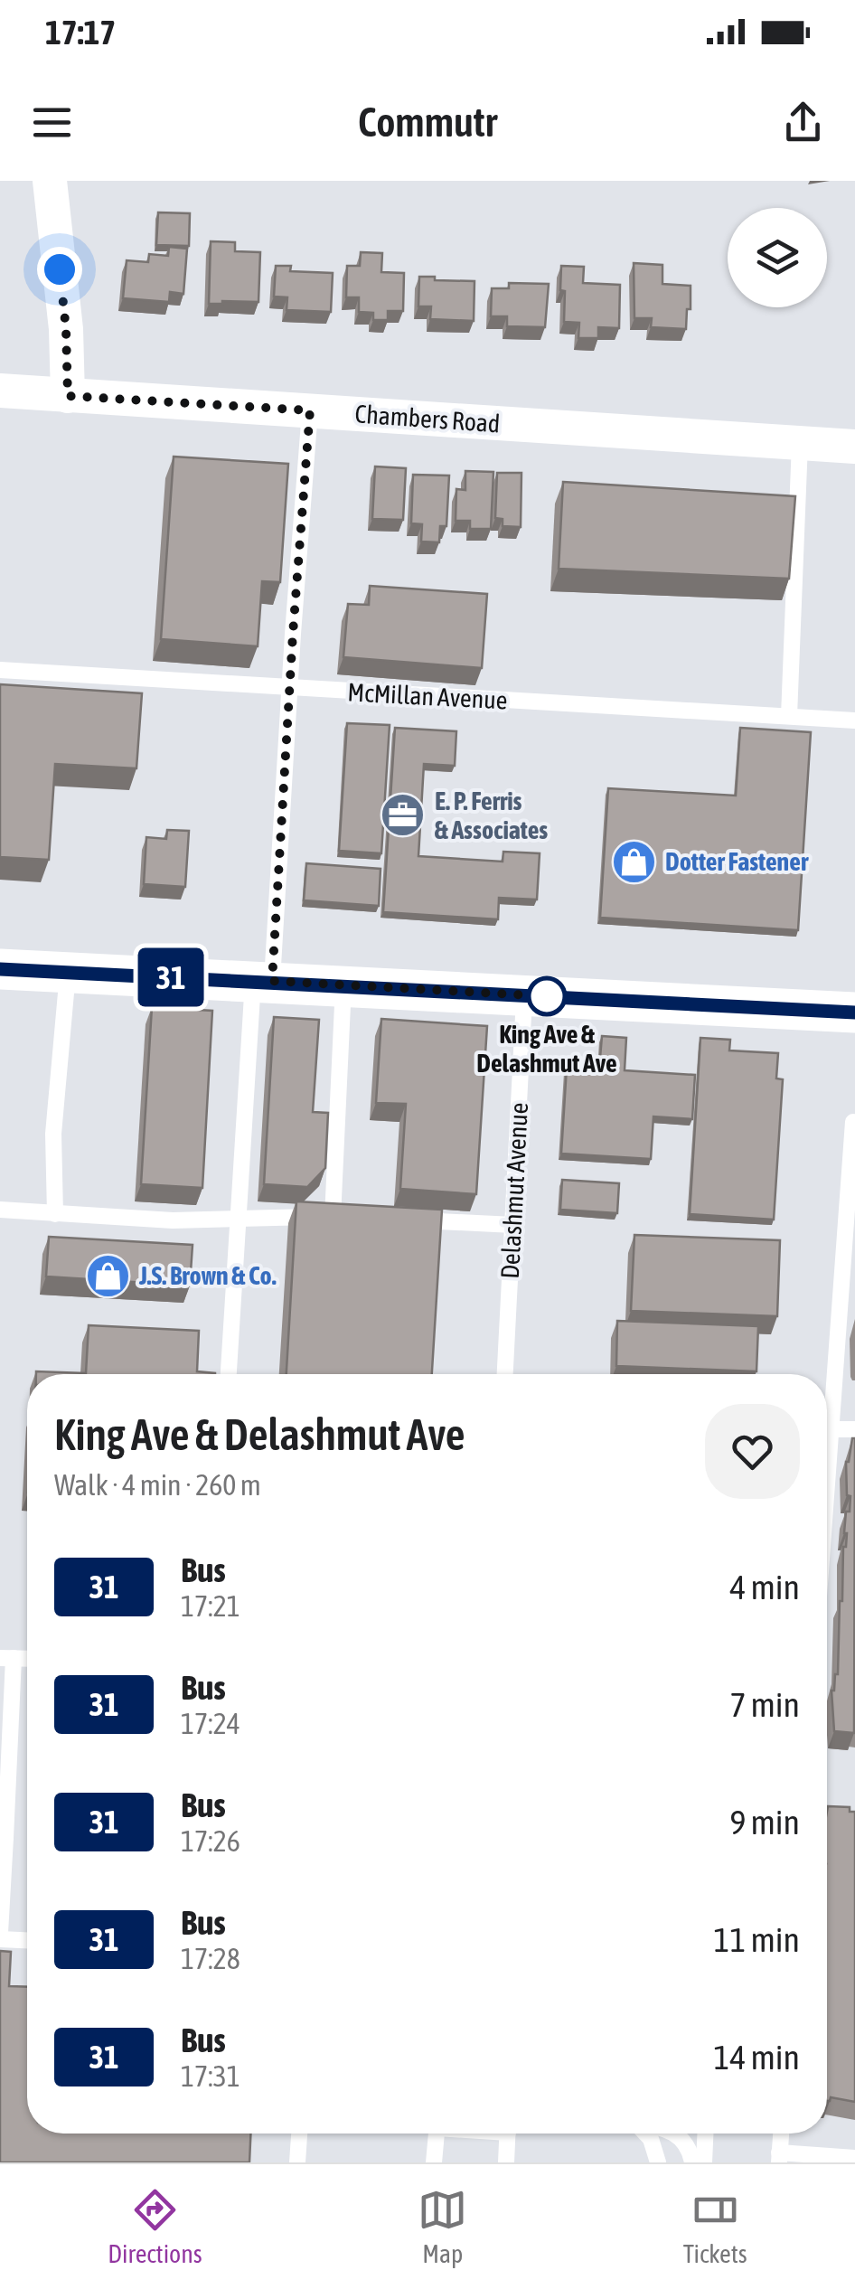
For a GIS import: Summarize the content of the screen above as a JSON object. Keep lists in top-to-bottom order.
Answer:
{
  "streets": {
    "street": ["Chambers Road"],
    "lane": ["McMillan Avenue", "Delashmut Avenue"]
  },
  "places": {
    "office": ["E. P. Ferris & Associates"],
    "shop": ["Dotter Fastener", "J.S. Brown & Co."],
    "other": ["King Ave & Delashmut Ave"]
  },
  "lines": ["bus line 31"],
  "page": {
    "status": "17:17",
    "header": "Commutr",
    "on_map": "31",
    "heading": ["King Ave & Delashmut Ave", "Walk · 4 min · 260 m"],
    "list": [
      {
        "mark": "31",
        "name": "Bus",
        "note": "17:21",
        "value": "4 min"
      },
      {
        "mark": "31",
        "name": "Bus",
        "note": "17:24",
        "value": "7 min"
      },
      {
        "mark": "31",
        "name": "Bus",
        "note": "17:26",
        "value": "9 min"
      },
      {
        "mark": "31",
        "name": "Bus",
        "note": "17:28",
        "value": "11 min"
      },
      {
        "mark": "31",
        "name": "Bus",
        "note": "17:31",
        "value": "14 min"
      }
    ],
    "tabs": ["Directions", "Map", "Tickets"]
  }
}
